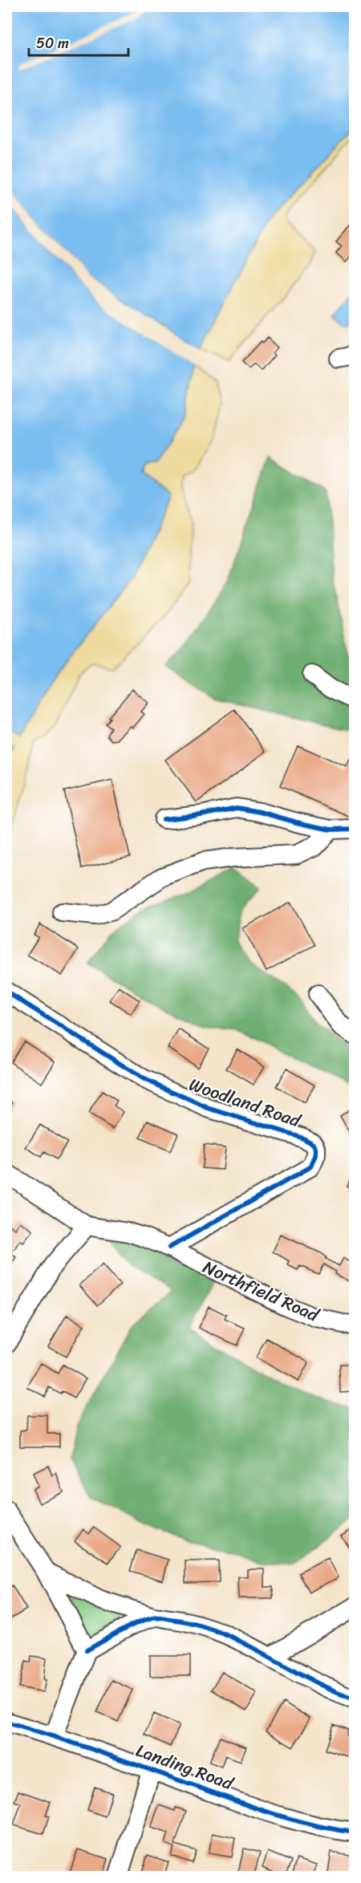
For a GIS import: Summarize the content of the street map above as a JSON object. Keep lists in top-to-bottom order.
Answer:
{
  "streets": {
    "street": ["Woodland Road", "Northfield Road", "Landing Road"]
  },
  "crossings": [
    ["Woodland Road", "Northfield Road"]
  ],
  "scale_bar": "50 m"
}
